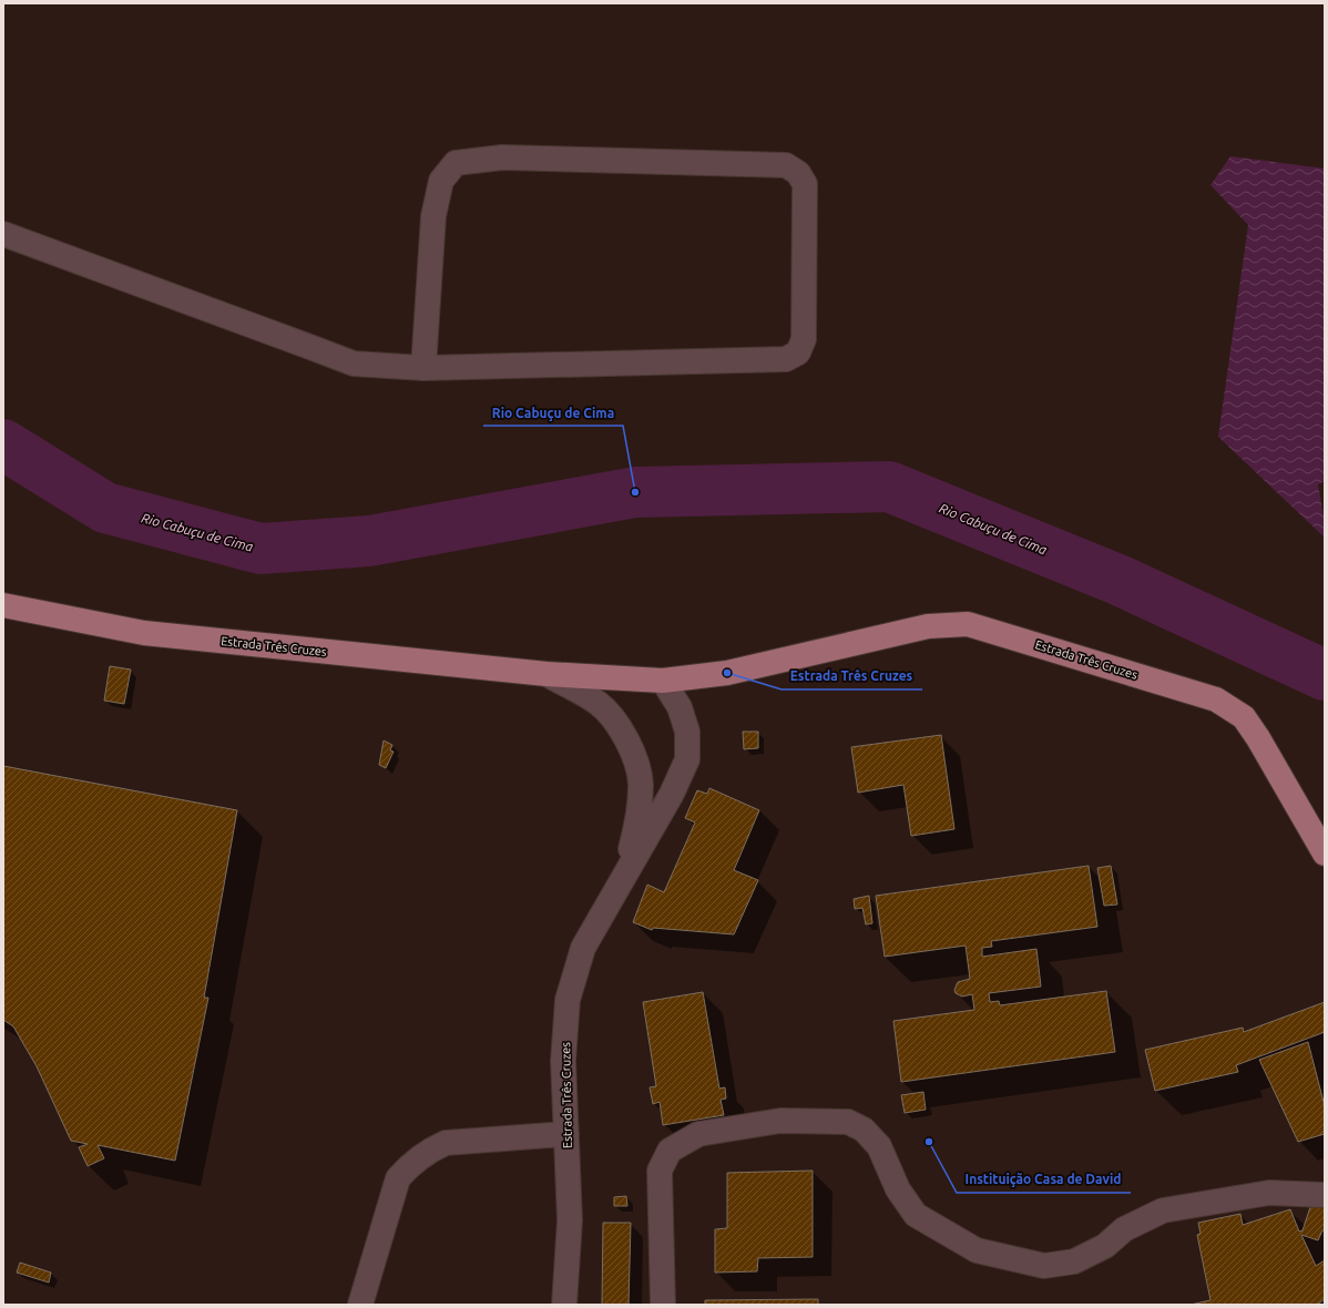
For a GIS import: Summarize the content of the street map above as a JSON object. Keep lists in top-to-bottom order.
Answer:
{
  "streets": {
    "main road": ["Estrada Três Cruzes"]
  },
  "water": ["Rio Cabuçu de Cima"],
  "places": ["Rio Cabuçu de Cima", "Estrada Três Cruzes", "Instituição Casa de David"]
}
